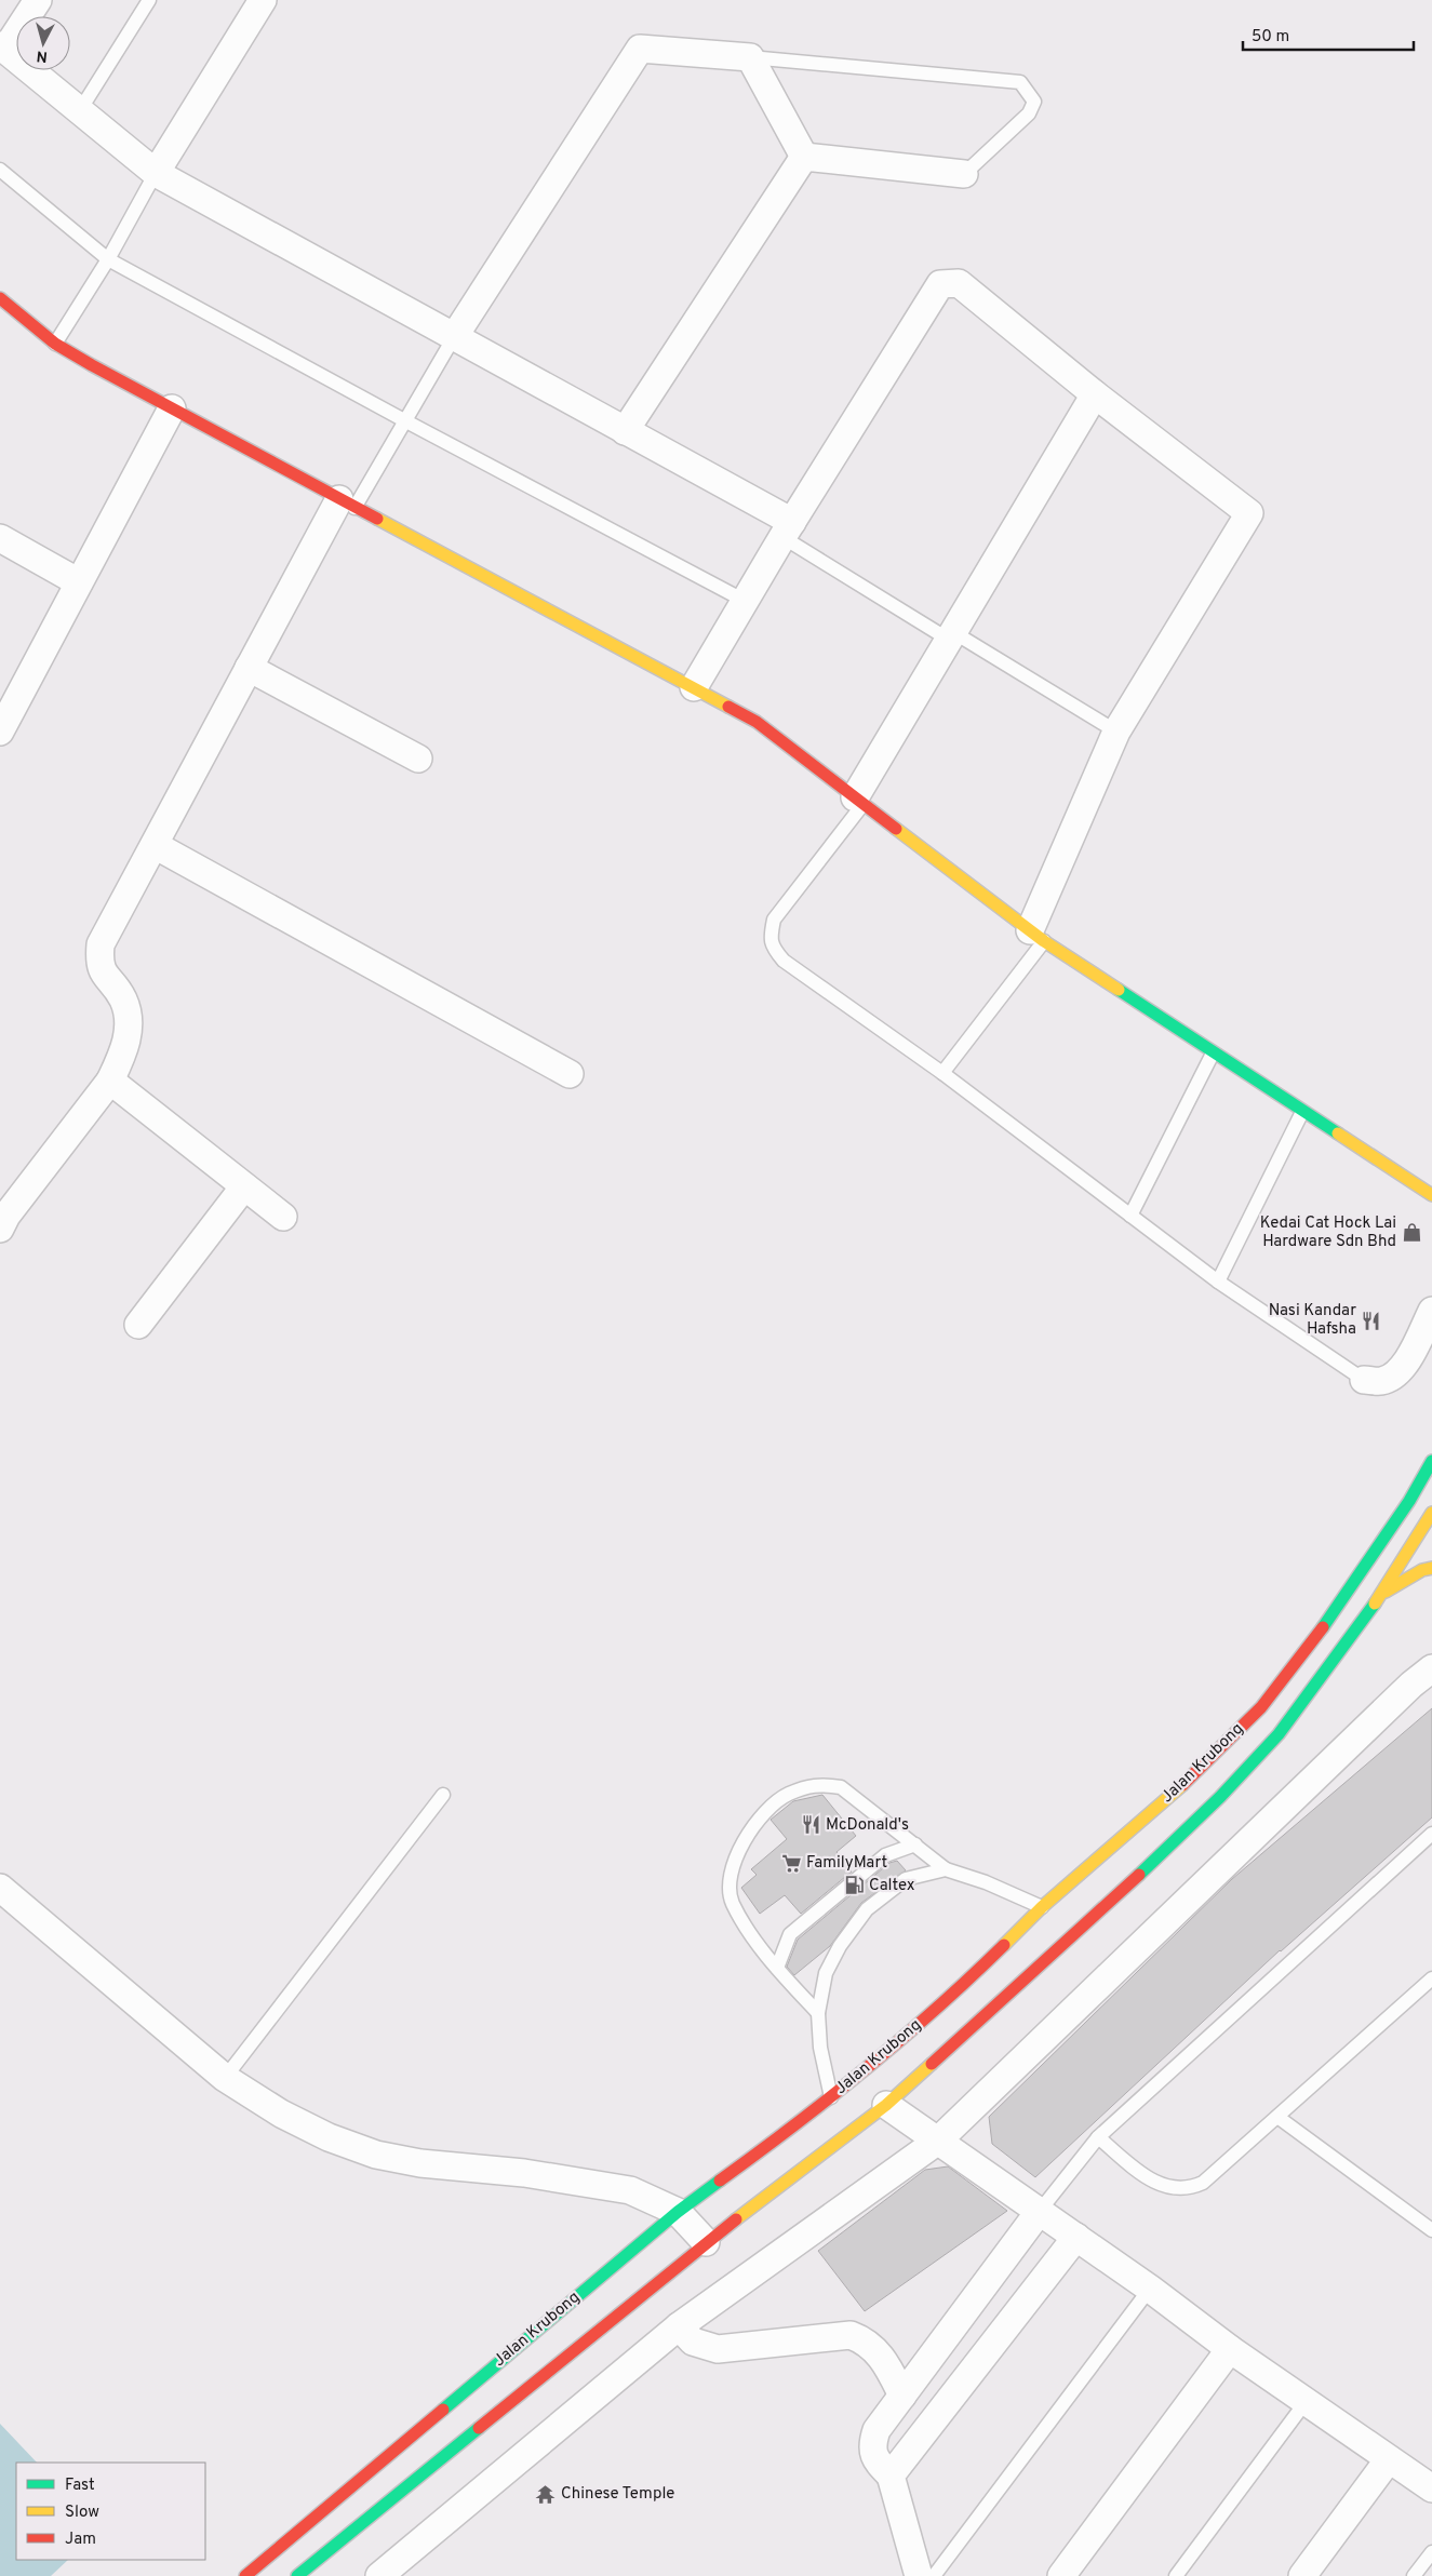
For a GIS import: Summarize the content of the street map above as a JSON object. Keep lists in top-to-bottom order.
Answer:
{
  "streets": {
    "main road": ["Jalan Krubong"]
  },
  "places": {
    "shop": ["Kedai Cat Hock Lai Hardware Sdn Bhd"],
    "restaurant": ["Nasi Kandar Hafsha", "McDonald's"],
    "supermarket": ["FamilyMart"],
    "fuel station": ["Caltex"],
    "temple": ["Chinese Temple"]
  },
  "legend": ["Fast", "Slow", "Jam"],
  "scale_bar": "50 m",
  "north": "bottom"
}
